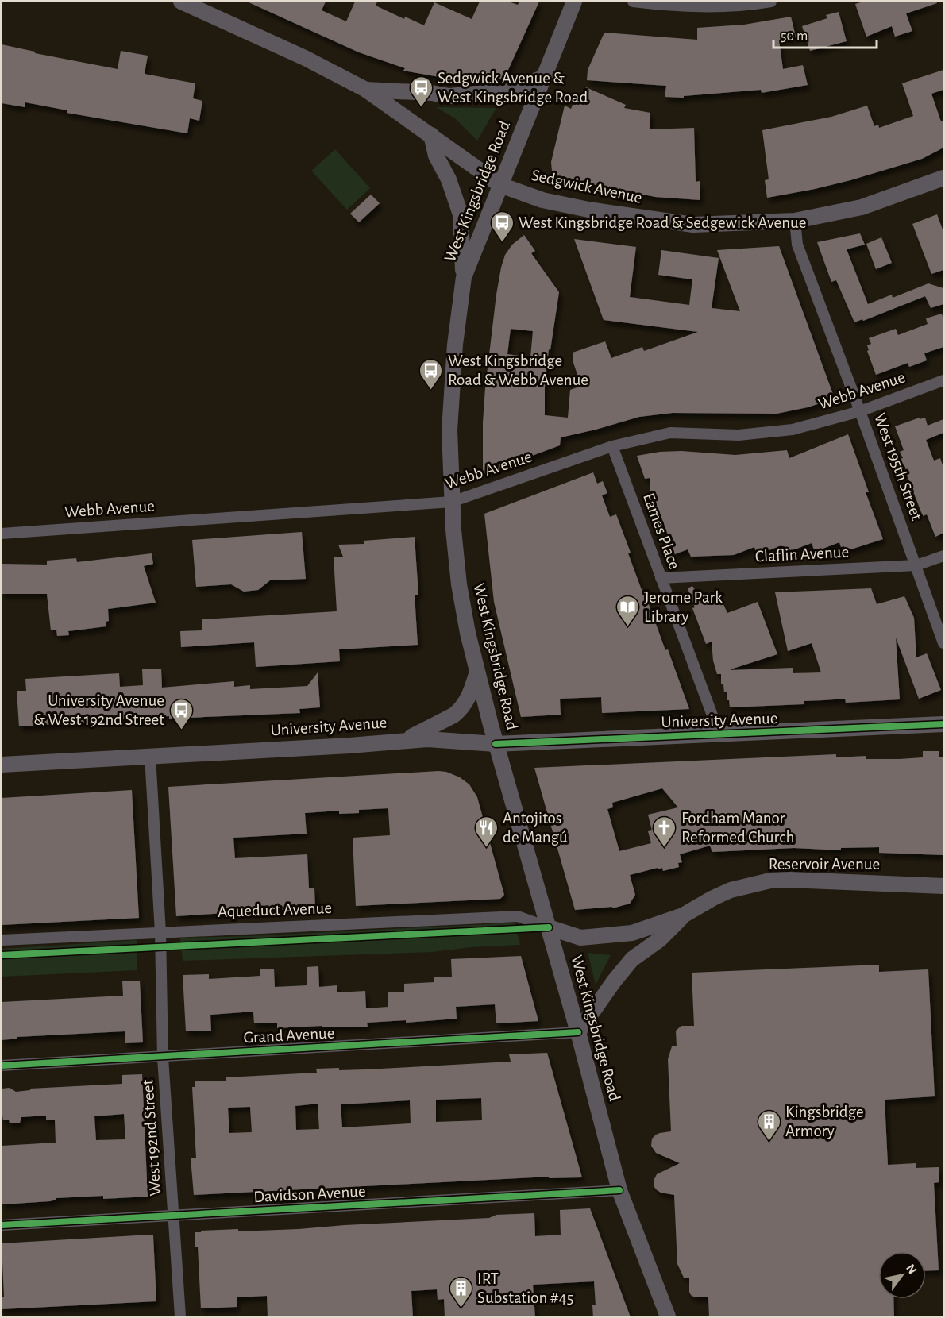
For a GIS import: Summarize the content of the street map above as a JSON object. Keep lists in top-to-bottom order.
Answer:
{
  "streets": {
    "street": [
      "Sedgwick Avenue",
      "West Kingsbridge Road",
      "Webb Avenue",
      "West 195th Street",
      "Eames Place",
      "Claflin Avenue",
      "University Avenue",
      "Reservoir Avenue",
      "Aqueduct Avenue",
      "Grand Avenue",
      "West 192nd Street",
      "Davidson Avenue"
    ]
  },
  "crossings": [
    ["Sedgwick Avenue", "West Kingsbridge Road"],
    ["Sedgwick Avenue", "West 195th Street"],
    ["West Kingsbridge Road", "Webb Avenue"],
    ["West Kingsbridge Road", "University Avenue"],
    ["West Kingsbridge Road", "Reservoir Avenue"],
    ["West Kingsbridge Road", "Aqueduct Avenue"],
    ["West Kingsbridge Road", "Grand Avenue"],
    ["West Kingsbridge Road", "Davidson Avenue"],
    ["Webb Avenue", "West 195th Street"],
    ["Webb Avenue", "Eames Place"],
    ["West 195th Street", "Claflin Avenue"],
    ["Eames Place", "Claflin Avenue"],
    ["Eames Place", "University Avenue"],
    ["University Avenue", "West 192nd Street"],
    ["Reservoir Avenue", "Aqueduct Avenue"],
    ["Reservoir Avenue", "Grand Avenue"],
    ["Aqueduct Avenue", "West 192nd Street"],
    ["Grand Avenue", "West 192nd Street"],
    ["West 192nd Street", "Davidson Avenue"]
  ],
  "places": {
    "bus stop": [
      "Sedgwick Avenue & West Kingsbridge Road",
      "West Kingsbridge Road & Sedgewick Avenue",
      "West Kingsbridge Road & Webb Avenue",
      "University Avenue & West 192nd Street"
    ],
    "library": ["Jerome Park Library"],
    "restaurant": ["Antojitos de Mangú"],
    "church": ["Fordham Manor Reformed Church"],
    "building": ["Kingsbridge Armory", "IRT Substation #45"]
  },
  "scale_bar": "50 m",
  "north": "top right"
}
